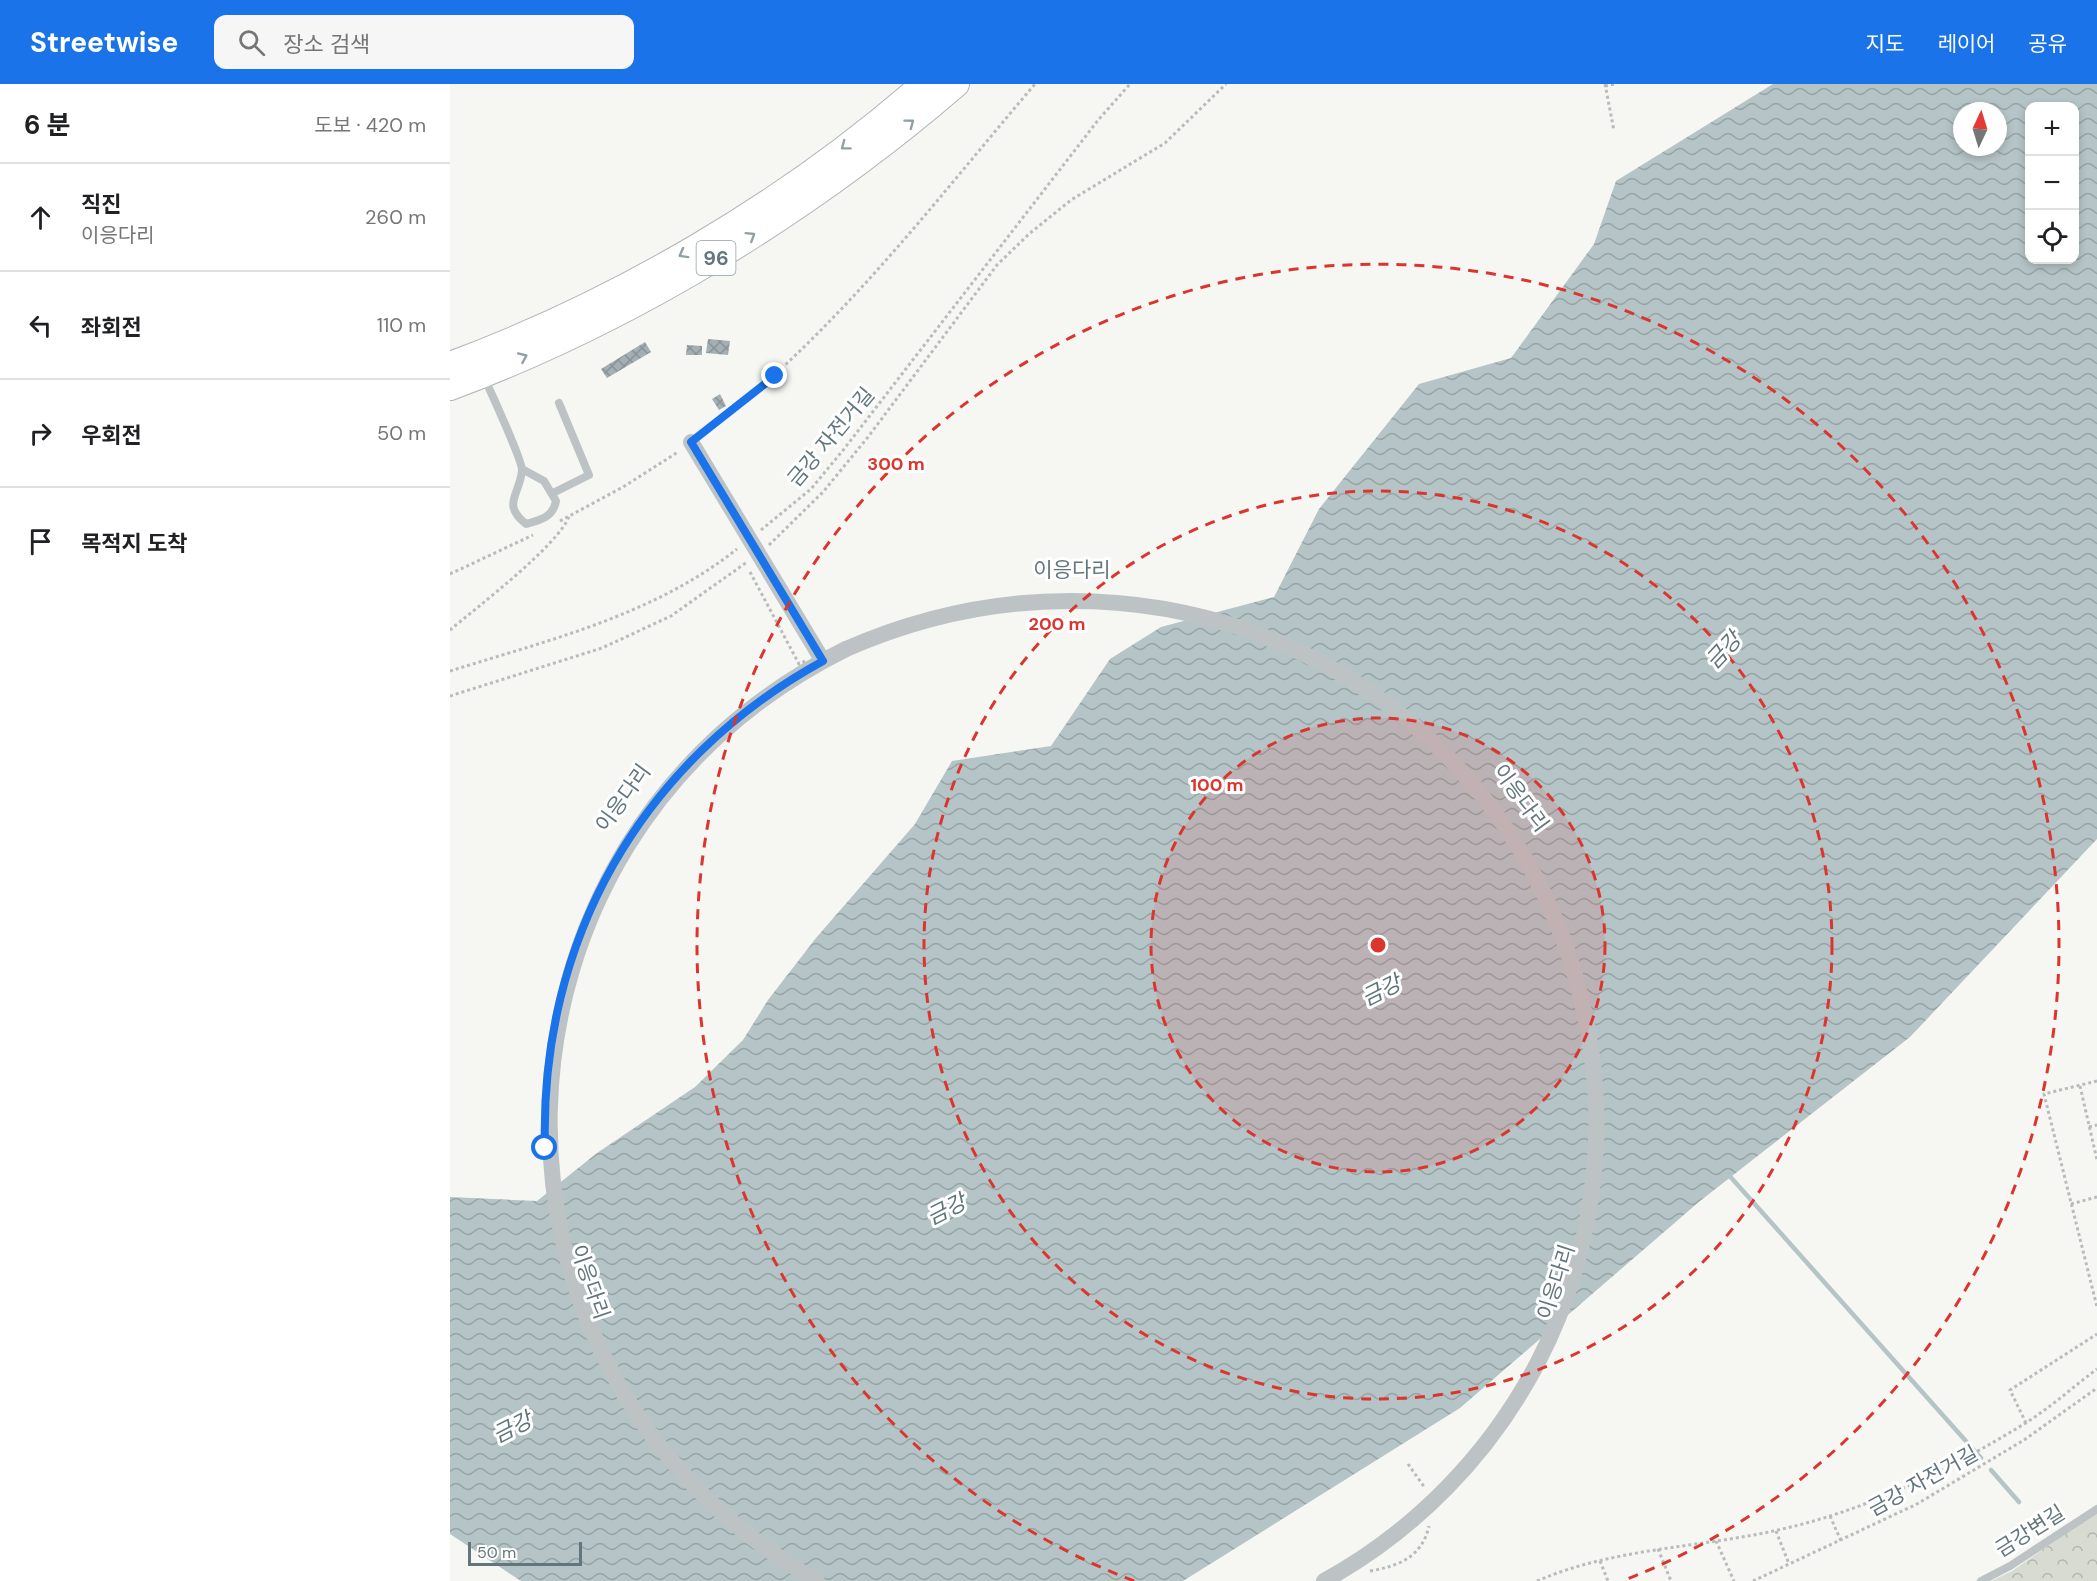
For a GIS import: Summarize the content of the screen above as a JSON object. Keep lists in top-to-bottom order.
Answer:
{
  "streets": {
    "main road": ["96"],
    "street": ["이응다리"],
    "lane": ["금강변길"],
    "path": ["금강 자전거길"]
  },
  "water": ["금강"],
  "scale_bar": "50 m",
  "north": "top",
  "page": {
    "header": "Streetwise",
    "search": "장소 검색",
    "nav": ["지도", "레이어", "공유"],
    "heading": ["6 분", "도보 · 420 m"],
    "map_buttons": ["+", "−"],
    "list": [
      ["직진", "이응다리", "260 m"],
      ["좌회전", "110 m"],
      ["우회전", "50 m"],
      "목적지 도착"
    ],
    "scale": "50 m"
  },
  "rings": ["300 m", "200 m", "100 m"]
}
